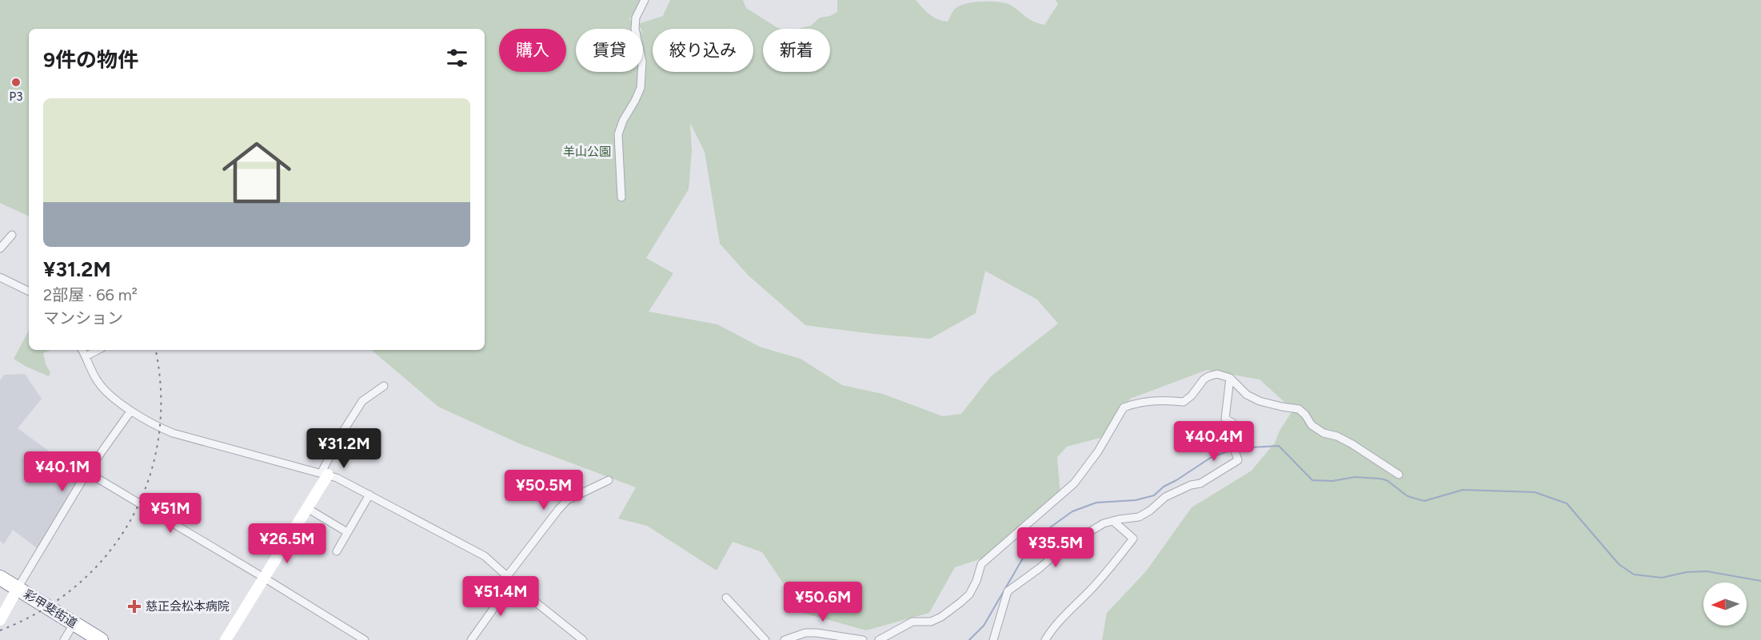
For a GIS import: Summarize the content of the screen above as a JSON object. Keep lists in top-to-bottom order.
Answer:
{
  "streets": {
    "highway": ["彩甲斐街道"]
  },
  "parks": ["羊山公園"],
  "places": {
    "other": ["P3"],
    "health": ["慈正会松本病院"]
  },
  "north": "left",
  "page": {
    "chip": [
      "購入",
      "賃貸",
      "絞り込み",
      "新着"
    ],
    "heading": "9件の物件",
    "list": [
      {
        "name": "¥31.2M",
        "note": "2部屋 · 66 m² · マンション"
      }
    ],
    "price": [
      "¥40.4M",
      "¥31.2M",
      "¥40.1M",
      "¥50.5M",
      "¥51M",
      "¥26.5M",
      "¥35.5M",
      "¥51.4M",
      "¥50.6M"
    ]
  }
}
